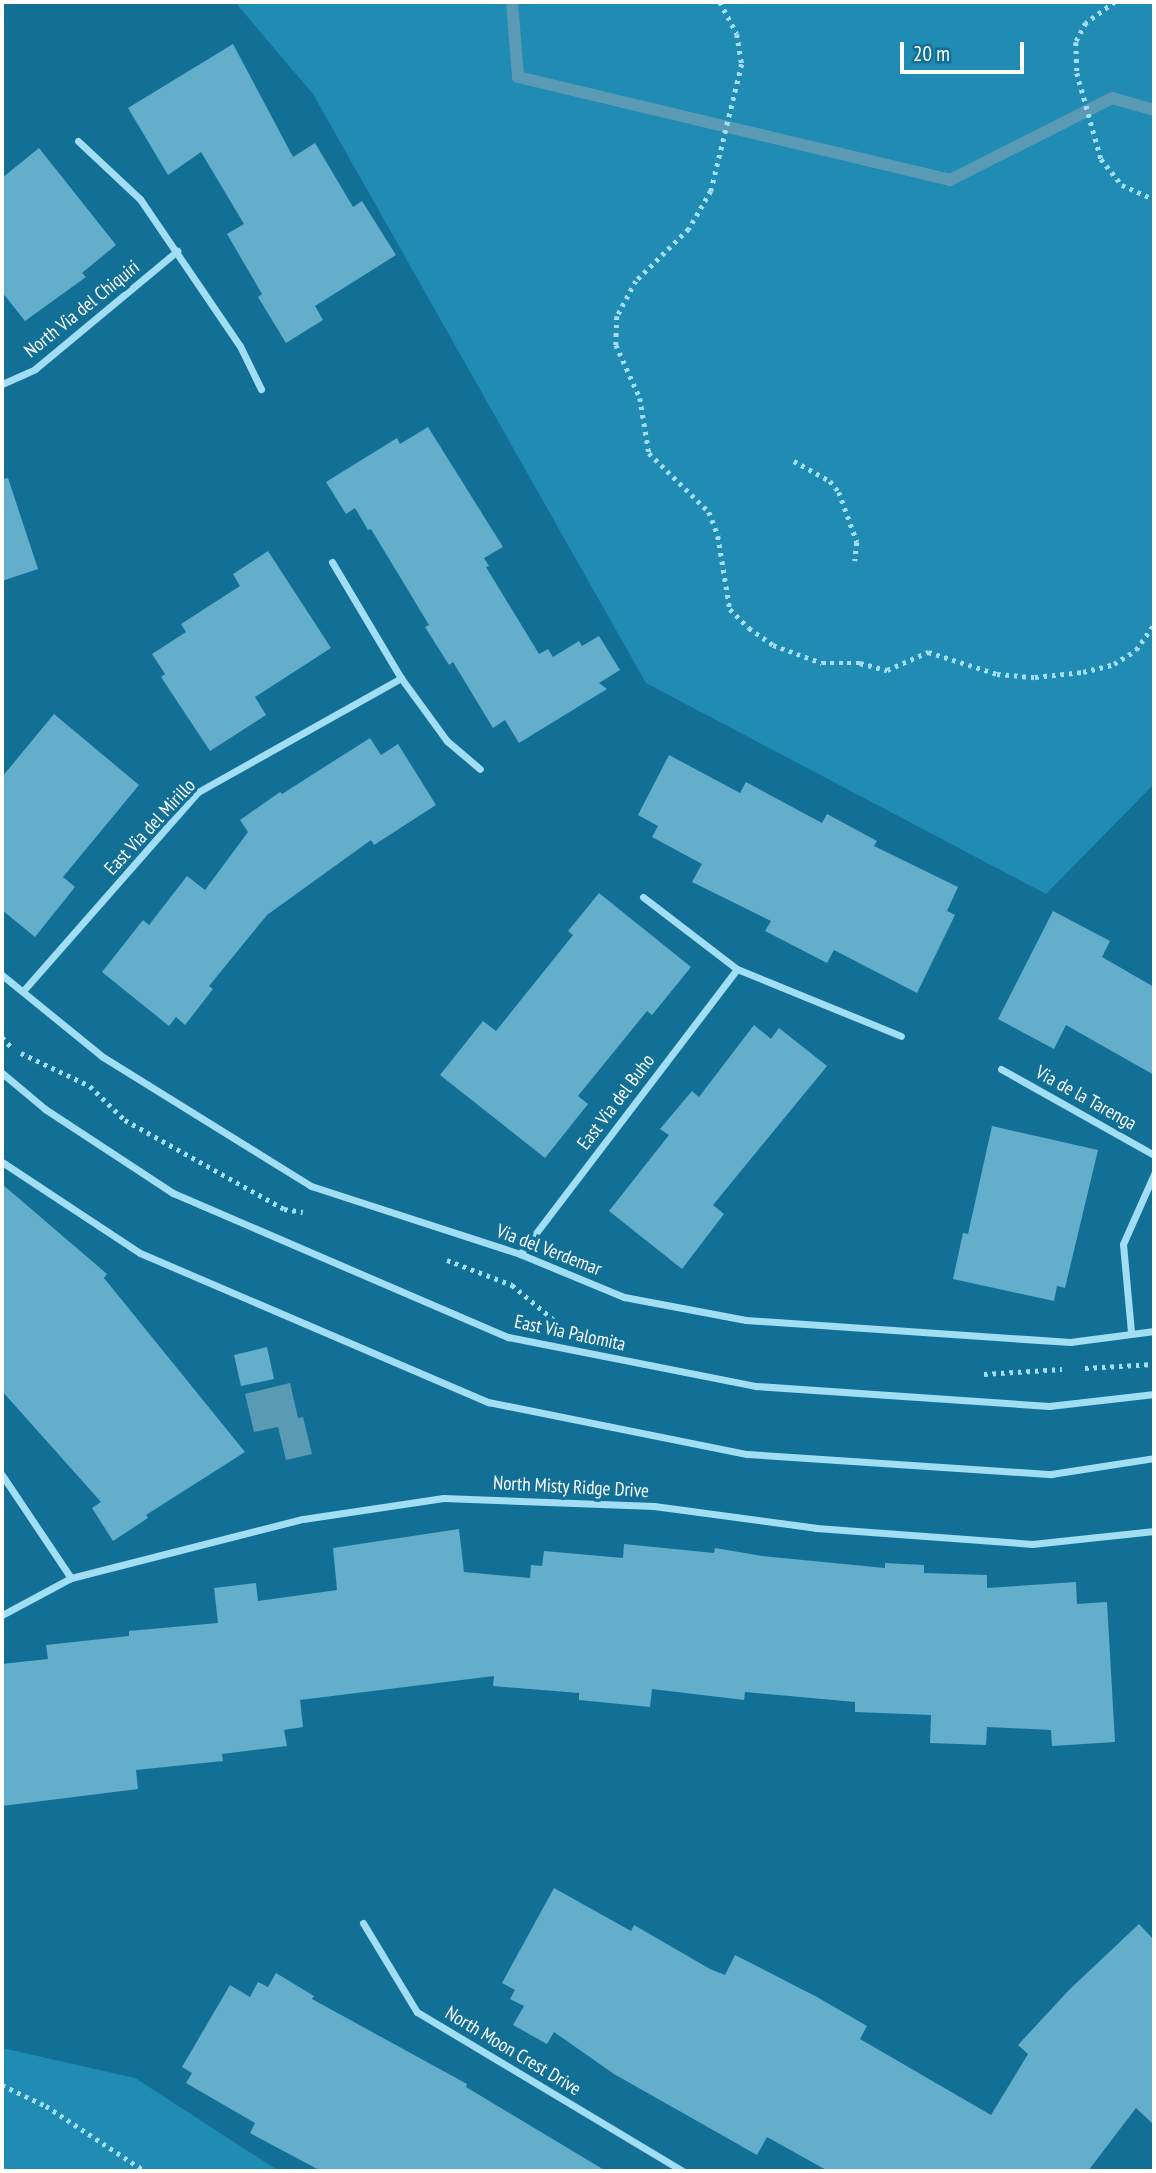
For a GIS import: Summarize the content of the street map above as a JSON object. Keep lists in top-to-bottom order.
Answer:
{
  "streets": {
    "street": [
      "North Via del Chiquiri",
      "East Via del Mirillo",
      "Via de la Tarenga",
      "East Via del Buho",
      "Via del Verdemar",
      "East Via Palomita",
      "North Misty Ridge Drive",
      "North Moon Crest Drive"
    ]
  },
  "crossings": [
    ["East Via del Mirillo", "Via del Verdemar"],
    ["East Via del Buho", "Via del Verdemar"]
  ],
  "scale_bar": "20 m"
}
